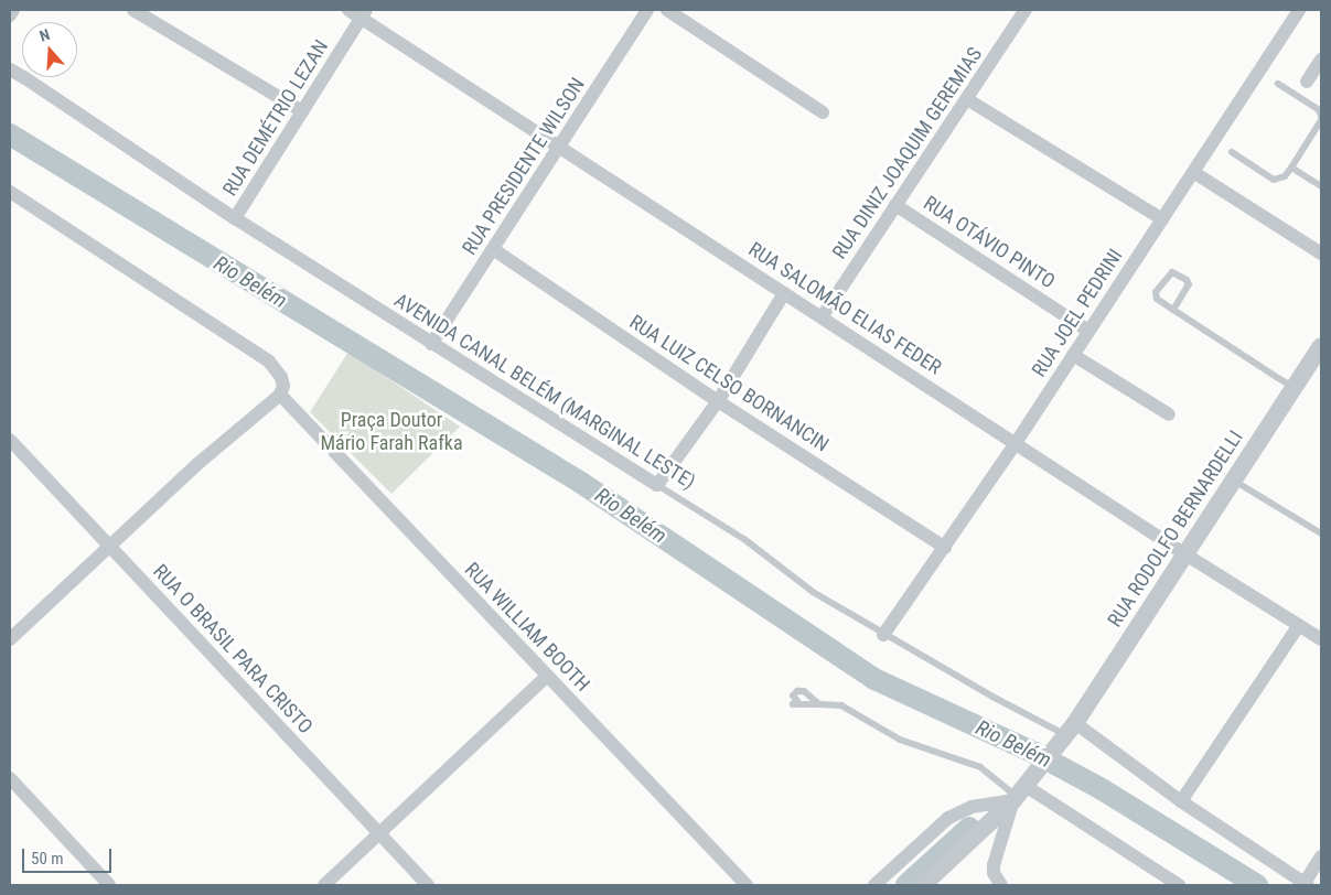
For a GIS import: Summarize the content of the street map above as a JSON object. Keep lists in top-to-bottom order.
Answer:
{
  "streets": {
    "street": [
      "RUA DEMÉTRIO LEZAN",
      "RUA DINIZ JOAQUIM GEREMIAS",
      "RUA PRESIDENTE WILSON",
      "RUA OTÁVIO PINTO",
      "RUA SALOMÃO ELIAS FEDER",
      "RUA JOEL PEDRINI",
      "RUA LUIZ CELSO BORNANCIN",
      "AVENIDA CANAL BELÉM (MARGINAL LESTE)",
      "RUA RODOLFO BERNARDELLI",
      "RUA WILLIAM BOOTH",
      "RUA O BRASIL PARA CRISTO"
    ]
  },
  "crossings": [
    ["RUA DEMÉTRIO LEZAN", "RUA SALOMÃO ELIAS FEDER"],
    ["RUA DEMÉTRIO LEZAN", "AVENIDA CANAL BELÉM (MARGINAL LESTE)"],
    ["RUA DINIZ JOAQUIM GEREMIAS", "RUA OTÁVIO PINTO"],
    ["RUA DINIZ JOAQUIM GEREMIAS", "RUA SALOMÃO ELIAS FEDER"],
    ["RUA PRESIDENTE WILSON", "RUA SALOMÃO ELIAS FEDER"],
    ["RUA PRESIDENTE WILSON", "RUA LUIZ CELSO BORNANCIN"],
    ["RUA PRESIDENTE WILSON", "AVENIDA CANAL BELÉM (MARGINAL LESTE)"],
    ["RUA OTÁVIO PINTO", "RUA JOEL PEDRINI"],
    ["RUA SALOMÃO ELIAS FEDER", "RUA JOEL PEDRINI"],
    ["RUA SALOMÃO ELIAS FEDER", "RUA RODOLFO BERNARDELLI"],
    ["RUA JOEL PEDRINI", "RUA LUIZ CELSO BORNANCIN"],
    ["RUA JOEL PEDRINI", "AVENIDA CANAL BELÉM (MARGINAL LESTE)"],
    ["AVENIDA CANAL BELÉM (MARGINAL LESTE)", "RUA RODOLFO BERNARDELLI"]
  ],
  "water": ["Rio Belém"],
  "parks": ["Praça Doutor Mário Farah Rafka"],
  "scale_bar": "50 m",
  "north": "top"
}
